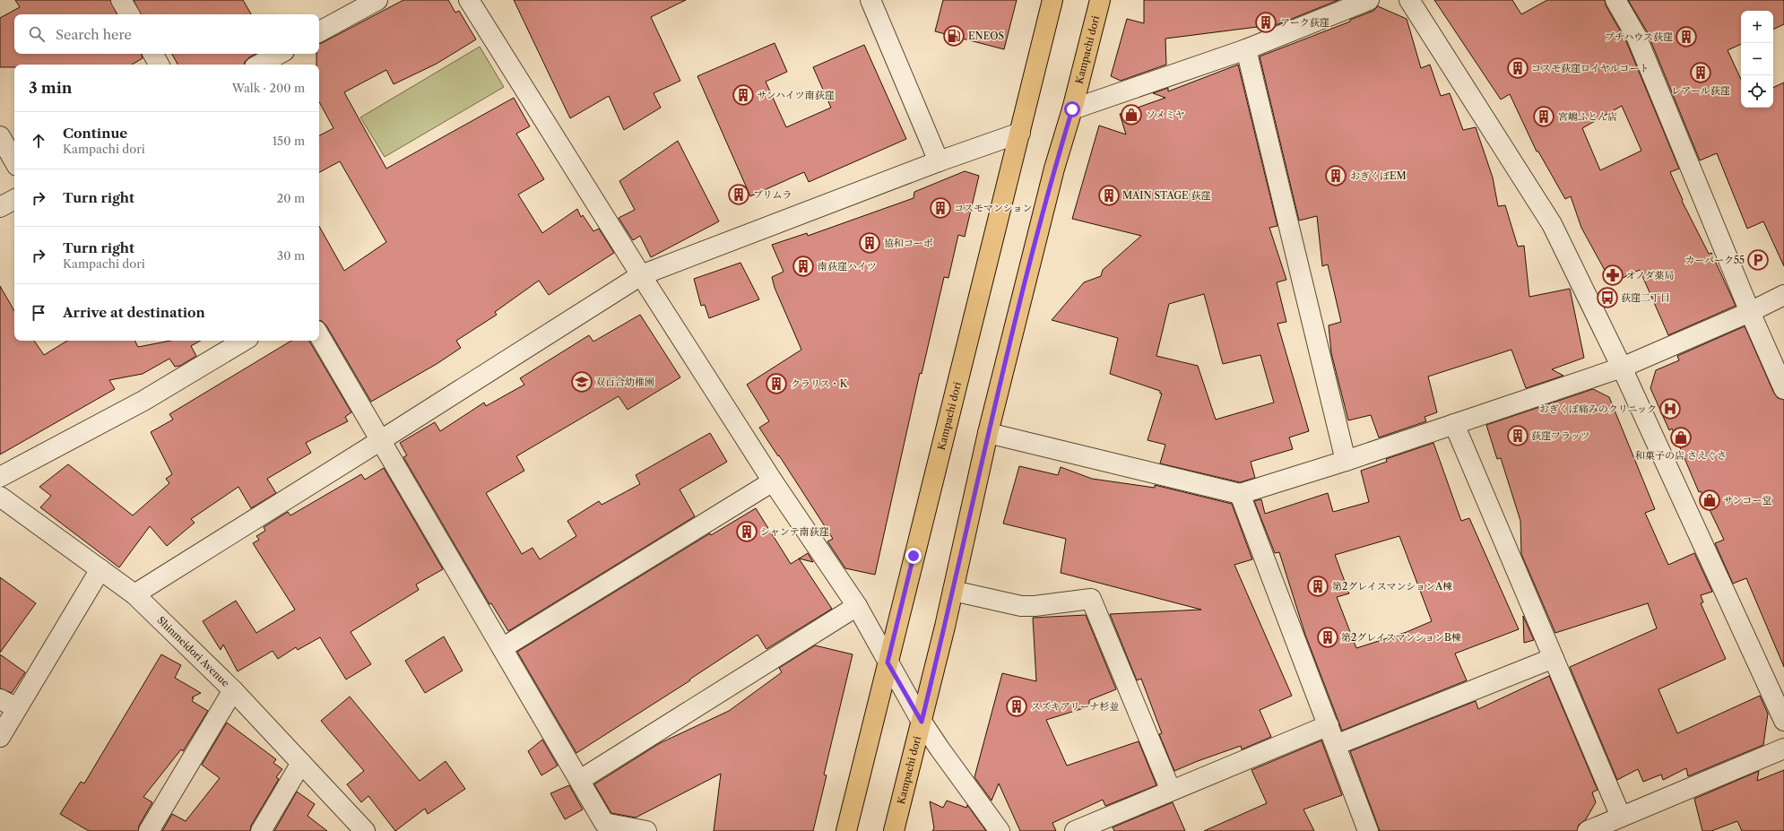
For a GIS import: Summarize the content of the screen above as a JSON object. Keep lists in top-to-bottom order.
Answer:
{
  "streets": {
    "main road": ["Kampachi dori"],
    "street": ["Shinmeidori Avenue"]
  },
  "places": {
    "building": [
      "アーク荻窪",
      "プチハウス荻窪",
      "コスモ荻窪ロイヤルコート",
      "レアール荻窪",
      "サンハイツ南荻窪",
      "宮嶋ふとん店",
      "おぎくぼEM",
      "プリムラ",
      "MAIN STAGE 荻窪",
      "コスモマンション",
      "協和コーポ",
      "南荻窪ハイツ",
      "クラリス・K",
      "荻窪フラッツ",
      "シャンテ南荻窪",
      "第2グレイスマンションA棟",
      "第2グレイスマンションB棟",
      "スズキアリーナ杉並"
    ],
    "fuel station": ["ENEOS"],
    "shop": ["ソメミヤ", "和菓子の店 さえぐさ", "サンコー堂"],
    "parking": ["カーパーク55"],
    "pharmacy": ["オノダ薬局"],
    "bus stop": ["荻窪二丁目"],
    "school or university": ["双百合幼稚園"],
    "hospital": ["おぎくぼ痛みのクリニック"]
  },
  "page": {
    "map_buttons": ["+", "−"],
    "search": "Search here",
    "heading": ["3 min", "Walk · 200 m"],
    "list": [
      ["Continue", "Kampachi dori", "150 m"],
      ["Turn right", "20 m"],
      ["Turn right", "Kampachi dori", "30 m"],
      "Arrive at destination"
    ]
  }
}
